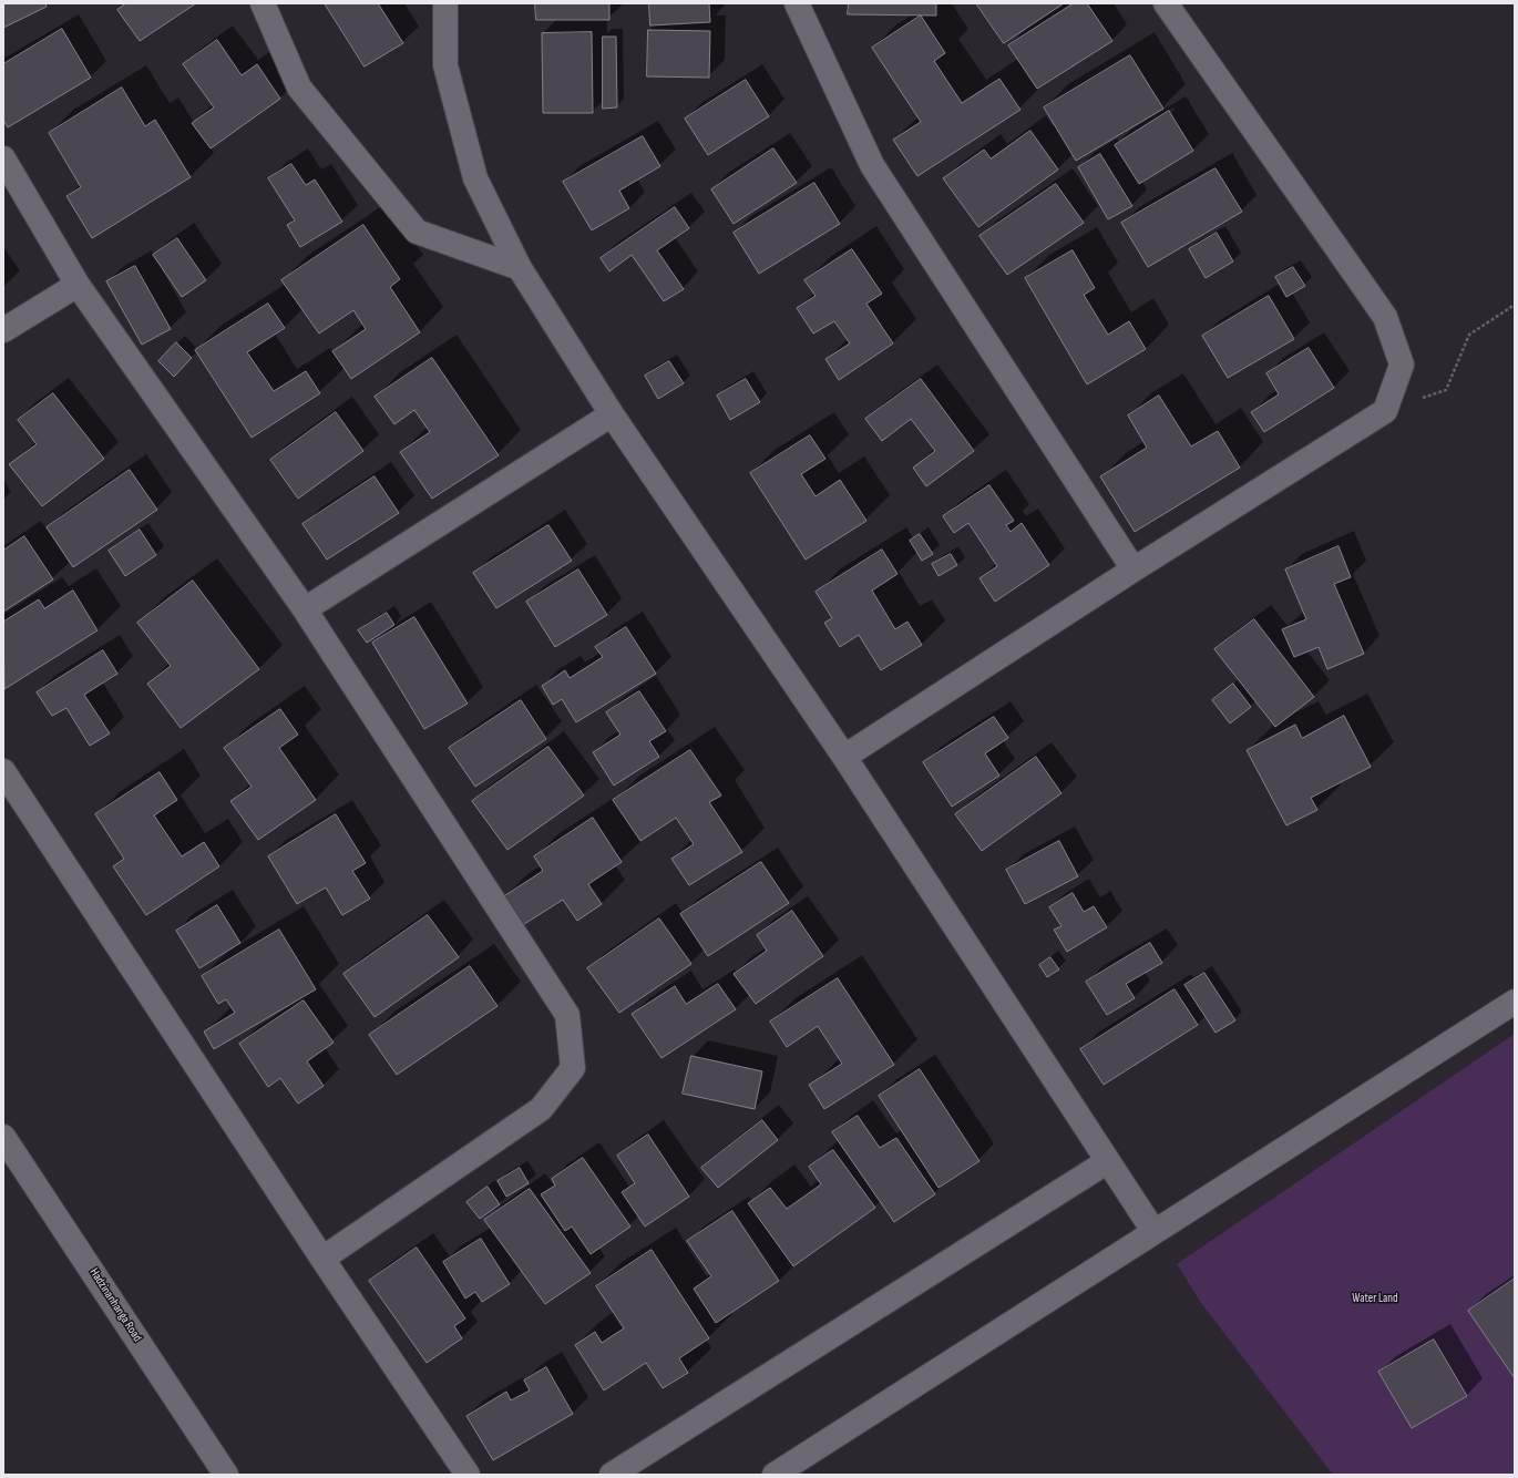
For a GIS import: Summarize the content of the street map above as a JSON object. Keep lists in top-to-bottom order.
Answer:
{
  "streets": {
    "street": ["Hadzinanhanga Road"]
  },
  "parks": ["Water Land"]
}
